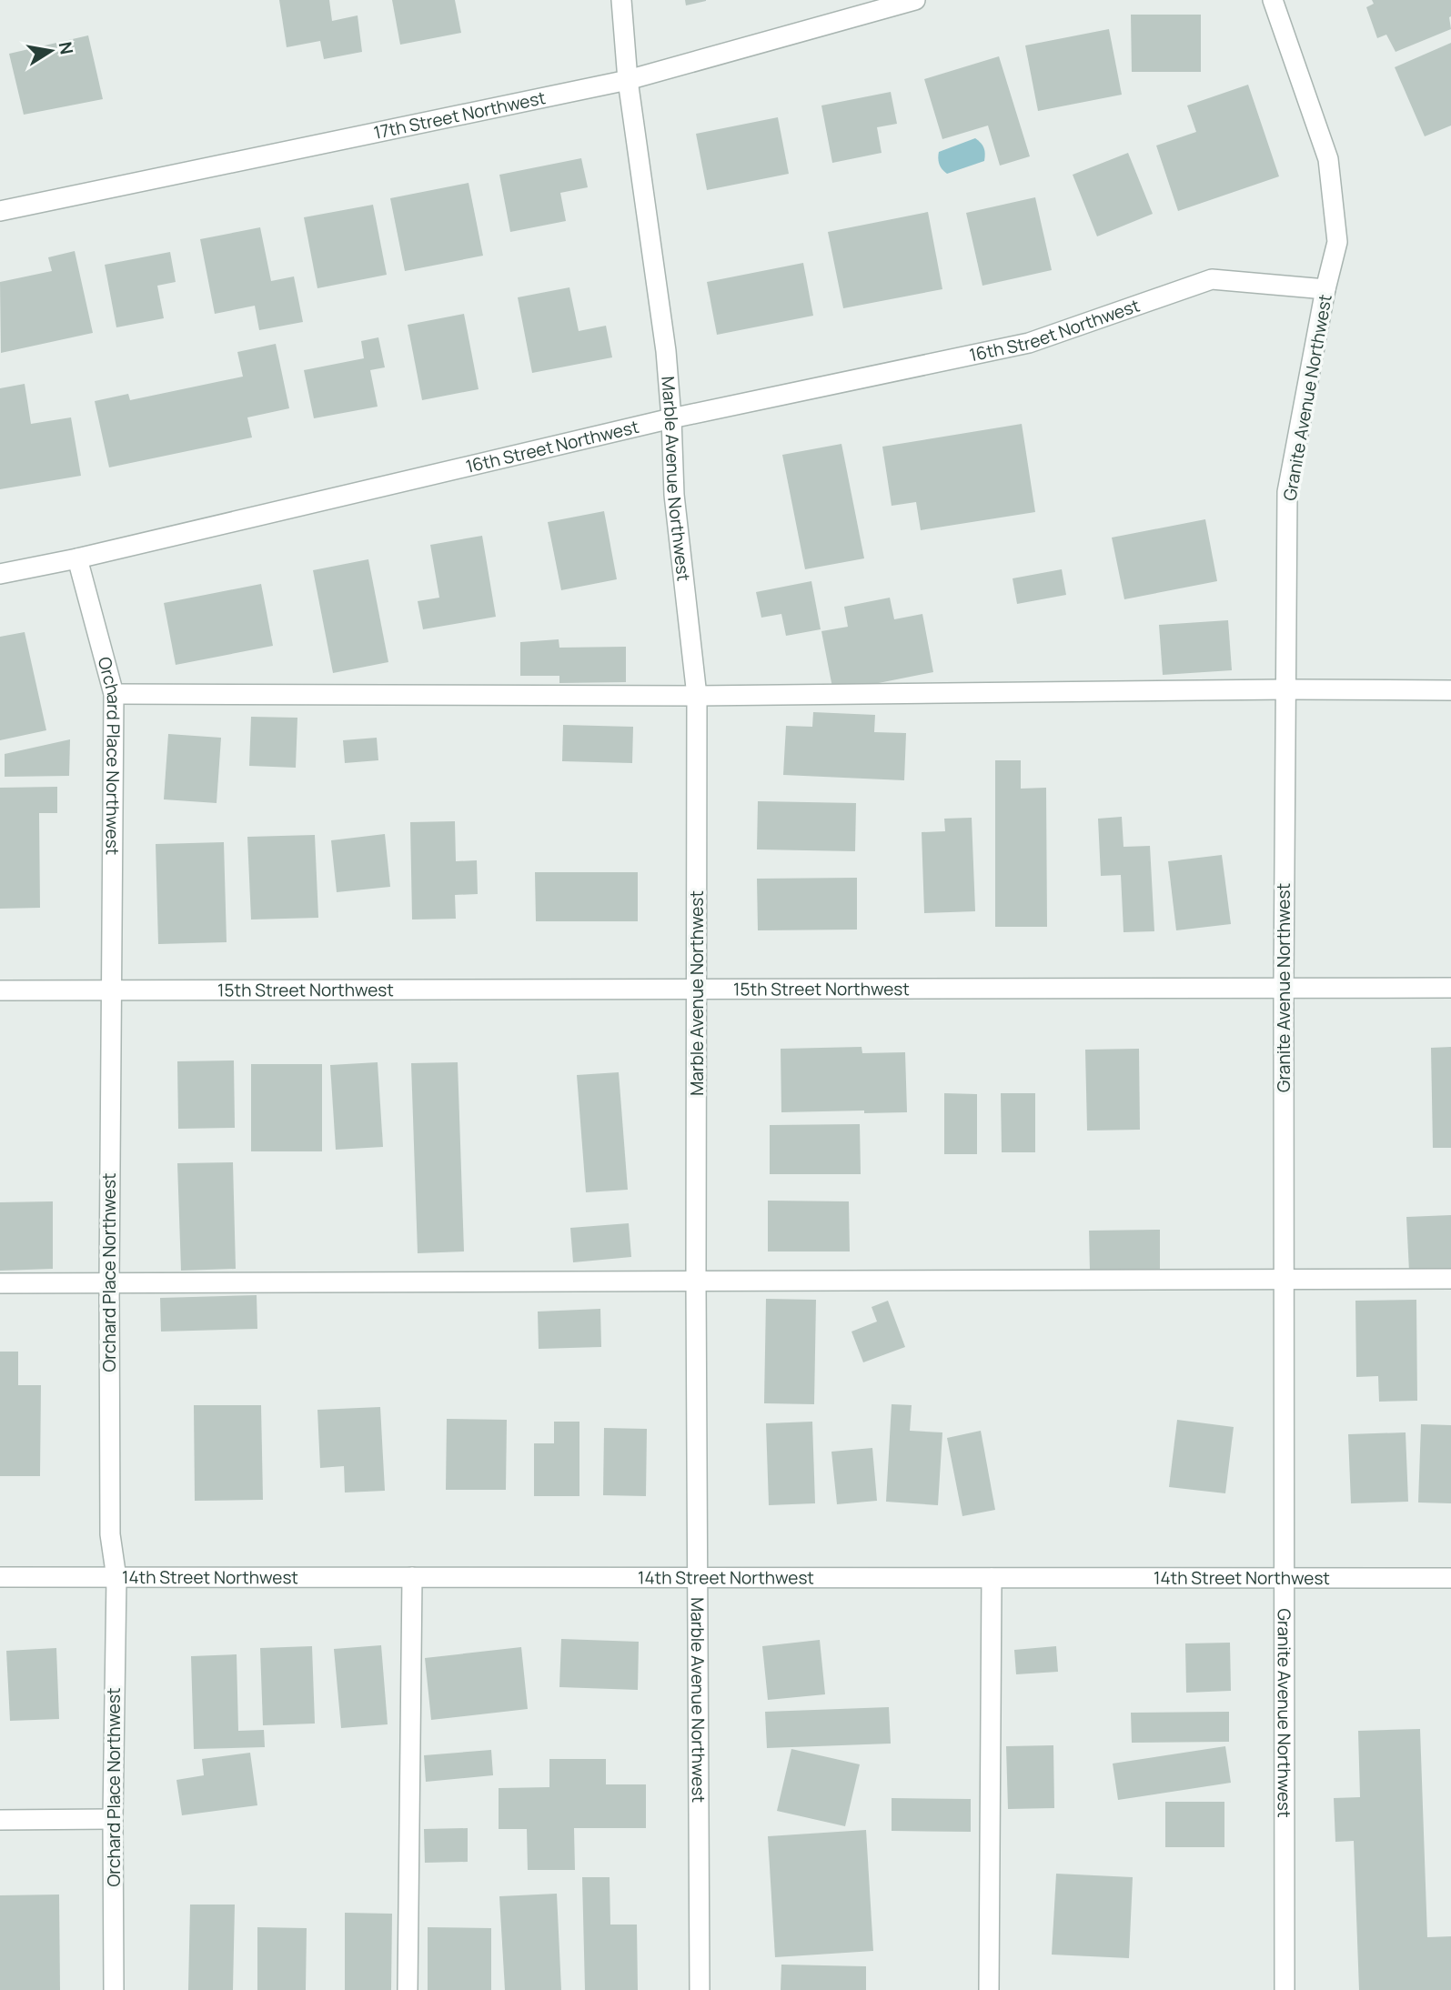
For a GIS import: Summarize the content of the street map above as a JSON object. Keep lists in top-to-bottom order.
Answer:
{
  "streets": {
    "street": [
      "17th Street Northwest",
      "16th Street Northwest",
      "Granite Avenue Northwest",
      "Marble Avenue Northwest",
      "Orchard Place Northwest",
      "15th Street Northwest",
      "14th Street Northwest"
    ]
  },
  "crossings": [
    ["17th Street Northwest", "Marble Avenue Northwest"],
    ["16th Street Northwest", "Granite Avenue Northwest"],
    ["16th Street Northwest", "Marble Avenue Northwest"],
    ["16th Street Northwest", "Orchard Place Northwest"],
    ["Granite Avenue Northwest", "15th Street Northwest"],
    ["Granite Avenue Northwest", "14th Street Northwest"],
    ["Marble Avenue Northwest", "15th Street Northwest"],
    ["Marble Avenue Northwest", "14th Street Northwest"],
    ["Orchard Place Northwest", "15th Street Northwest"],
    ["Orchard Place Northwest", "14th Street Northwest"]
  ],
  "north": "right"
}
